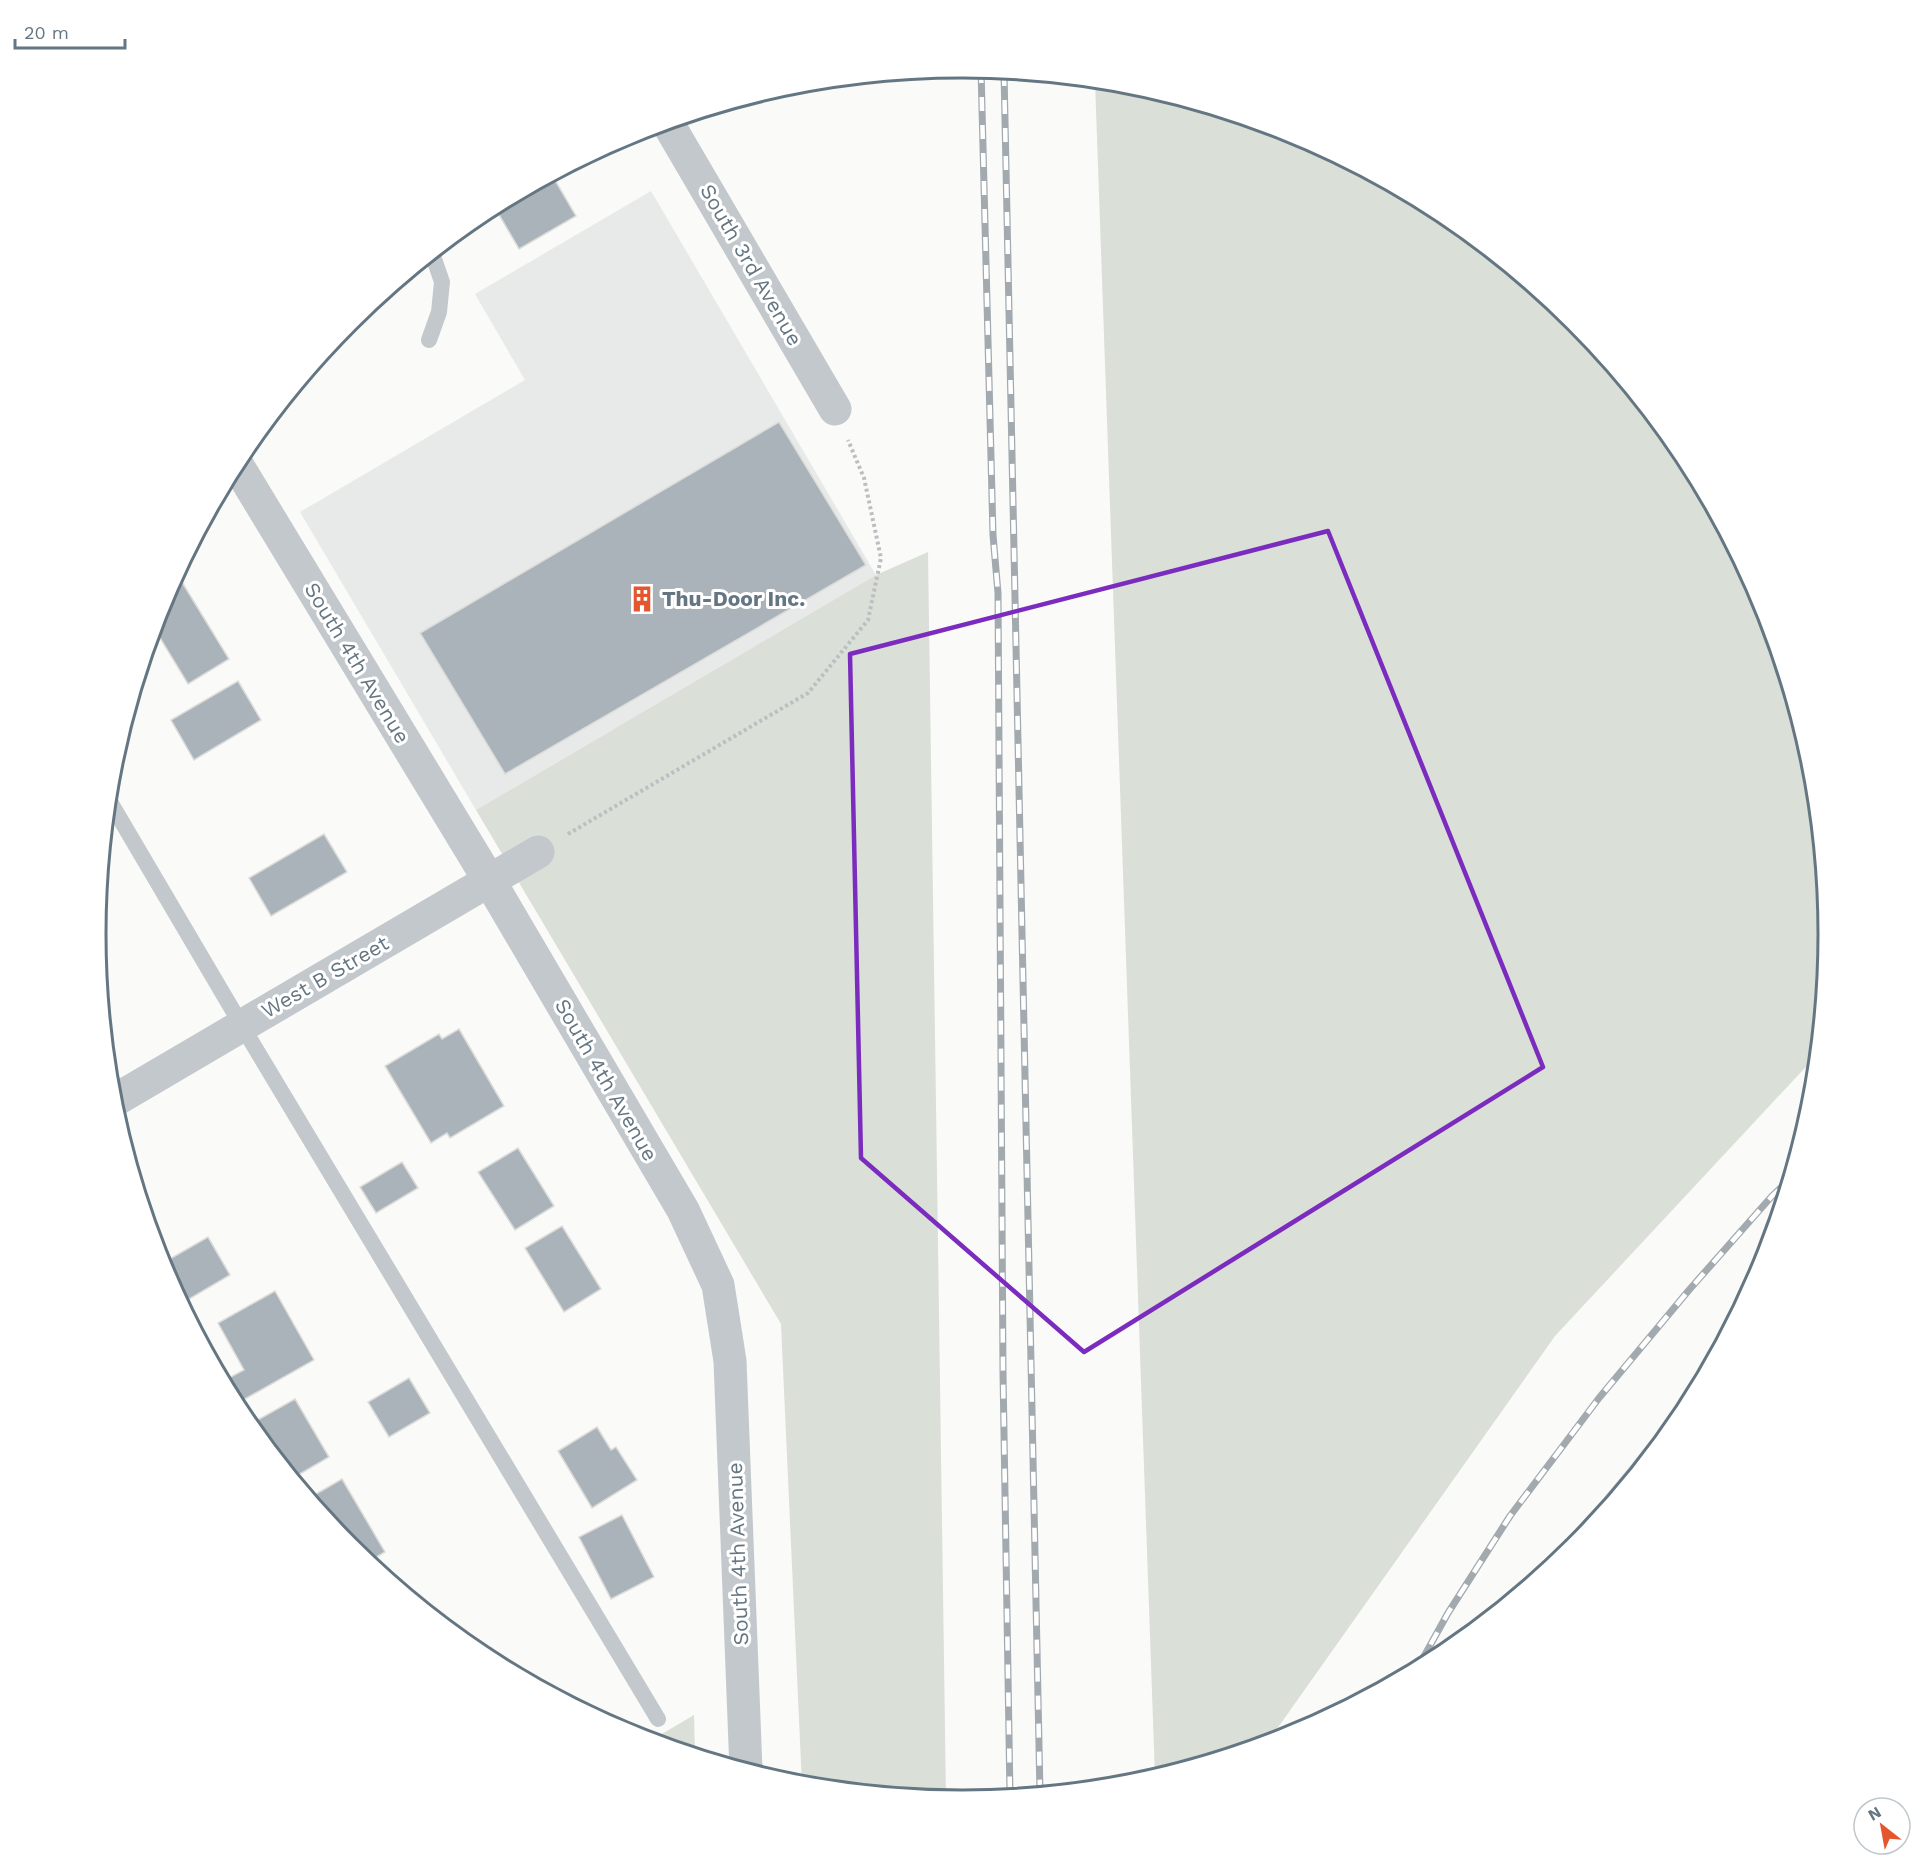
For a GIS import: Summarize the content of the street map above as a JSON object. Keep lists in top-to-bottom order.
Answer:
{
  "streets": {
    "street": ["South 3rd Avenue", "South 4th Avenue", "West B Street"]
  },
  "crossings": [
    ["South 4th Avenue", "West B Street"]
  ],
  "places": {
    "building": ["Thu-Door Inc."]
  },
  "scale_bar": "20 m",
  "north": "top left"
}
